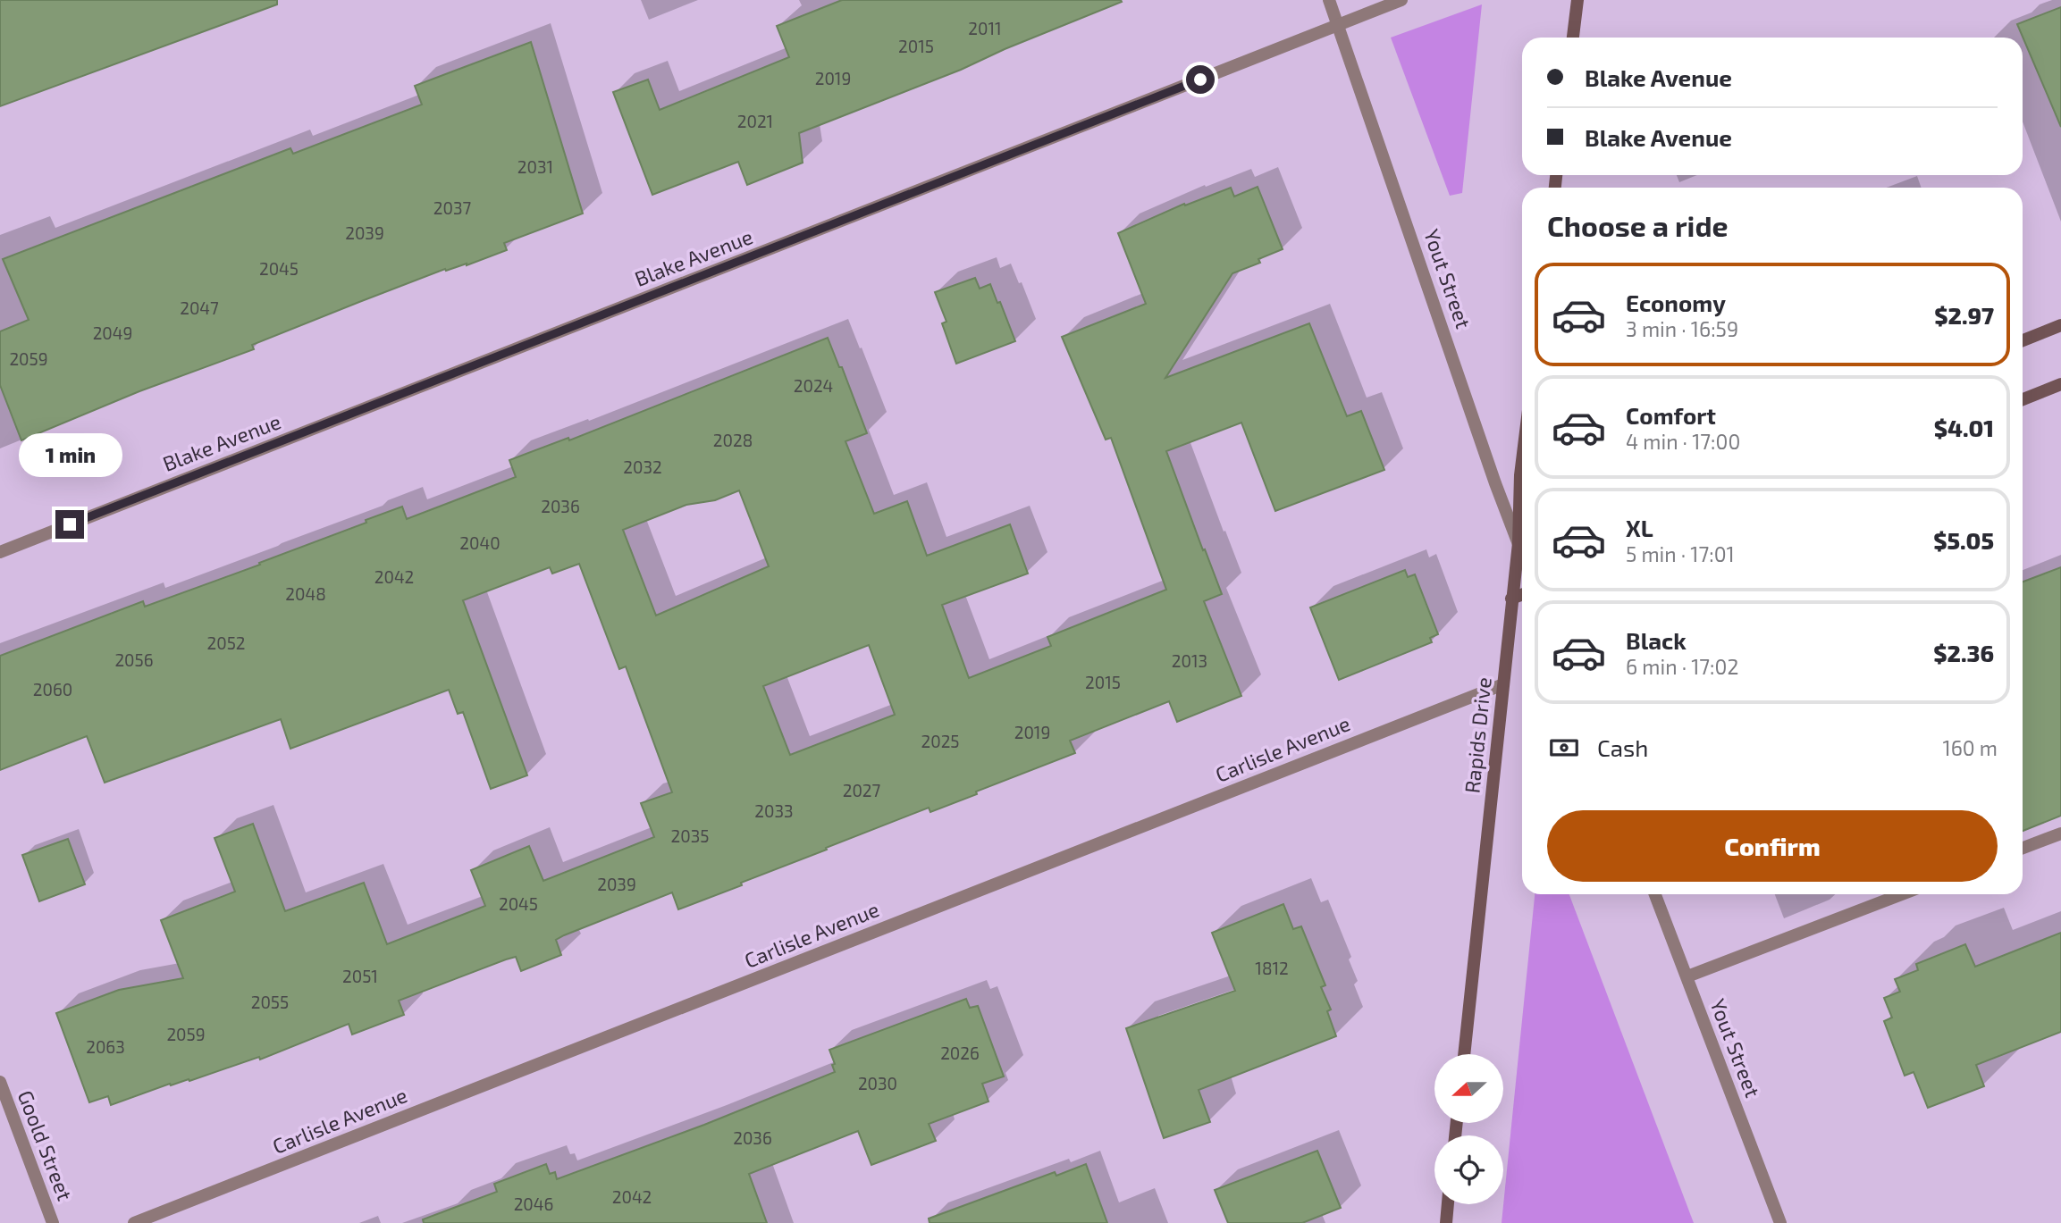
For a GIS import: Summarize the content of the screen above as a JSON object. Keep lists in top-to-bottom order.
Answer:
{
  "streets": {
    "street": [
      "Blake Avenue",
      "Yout Street",
      "Rapids Drive",
      "Carlisle Avenue",
      "Goold Street"
    ]
  },
  "crossings": [
    ["Blake Avenue", "Yout Street"],
    ["Rapids Drive", "Carlisle Avenue"]
  ],
  "house_numbers": [
    "2011",
    "2015",
    "2019",
    "2021",
    "2031",
    "2037",
    "2039",
    "2045",
    "2047",
    "2049",
    "2059",
    "2024",
    "2028",
    "2032",
    "2036",
    "2040",
    "2042",
    "2048",
    "2052",
    "2056",
    "2013",
    "2015",
    "2060",
    "2019",
    "2025",
    "2027",
    "2033",
    "2035",
    "2039",
    "2045",
    "1812",
    "2051",
    "2055",
    "2059",
    "2063",
    "2026",
    "2030",
    "2036",
    "2042",
    "2046"
  ],
  "north": "left",
  "page": {
    "banner": ["Blake Avenue", "Blake Avenue"],
    "heading": "Choose a ride",
    "list": [
      {
        "name": "Economy",
        "note": "3 min · 16:59",
        "value": "$2.97"
      },
      {
        "name": "Comfort",
        "note": "4 min · 17:00",
        "value": "$4.01"
      },
      {
        "name": "XL",
        "note": "5 min · 17:01",
        "value": "$5.05"
      },
      {
        "name": "Black",
        "note": "6 min · 17:02",
        "value": "$2.36"
      }
    ],
    "bubble": "1 min",
    "pay": ["Cash", "160 m"],
    "buttons": "Confirm"
  }
}
